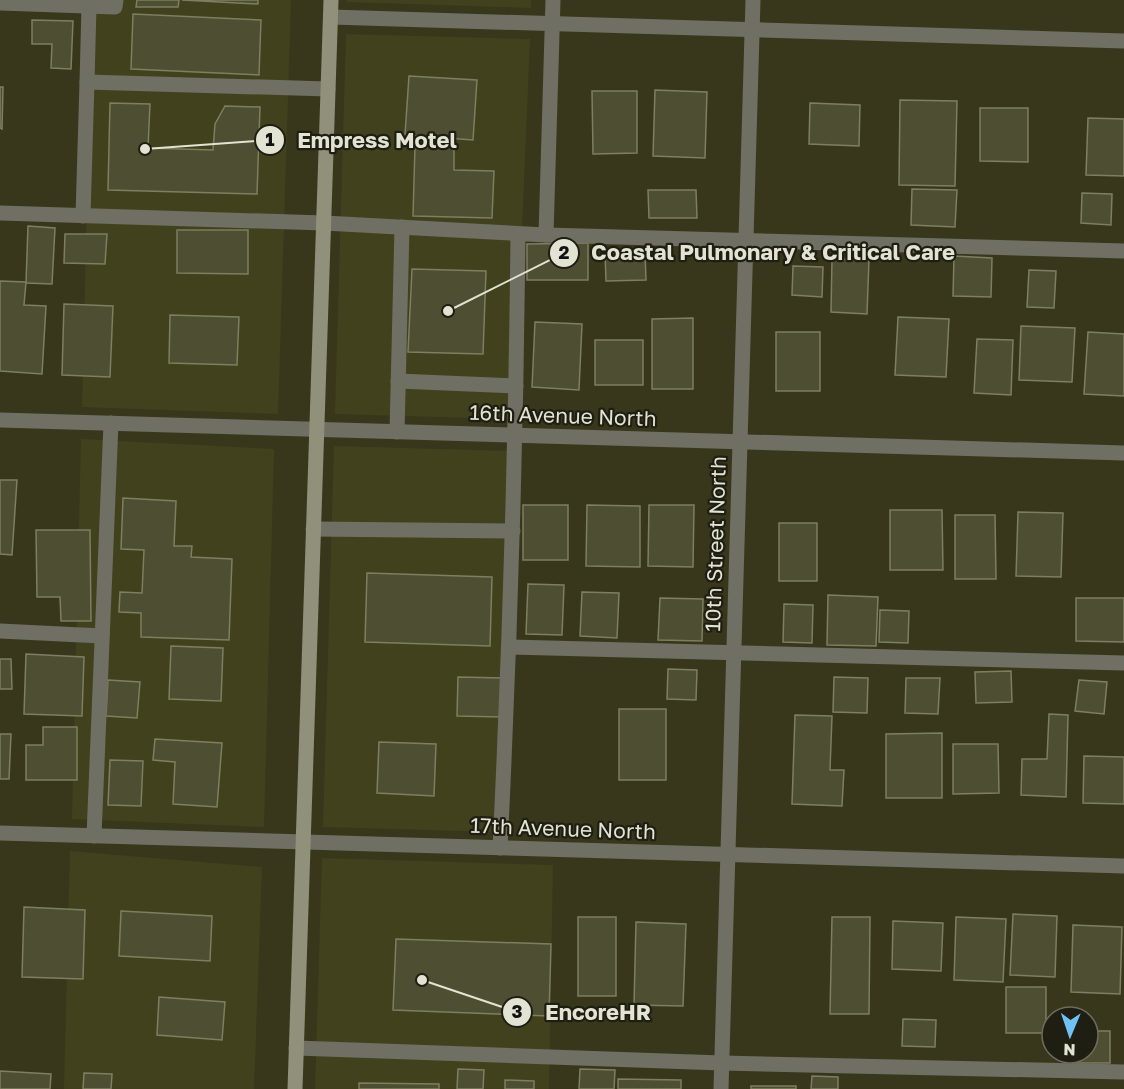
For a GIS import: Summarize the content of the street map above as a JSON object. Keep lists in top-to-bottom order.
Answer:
{
  "streets": {
    "street": ["16th Avenue North", "10th Street North", "17th Avenue North"]
  },
  "crossings": [
    ["16th Avenue North", "10th Street North"],
    ["10th Street North", "17th Avenue North"]
  ],
  "places": ["Empress Motel", "Coastal Pulmonary & Critical Care", "EncoreHR"],
  "north": "bottom"
}
